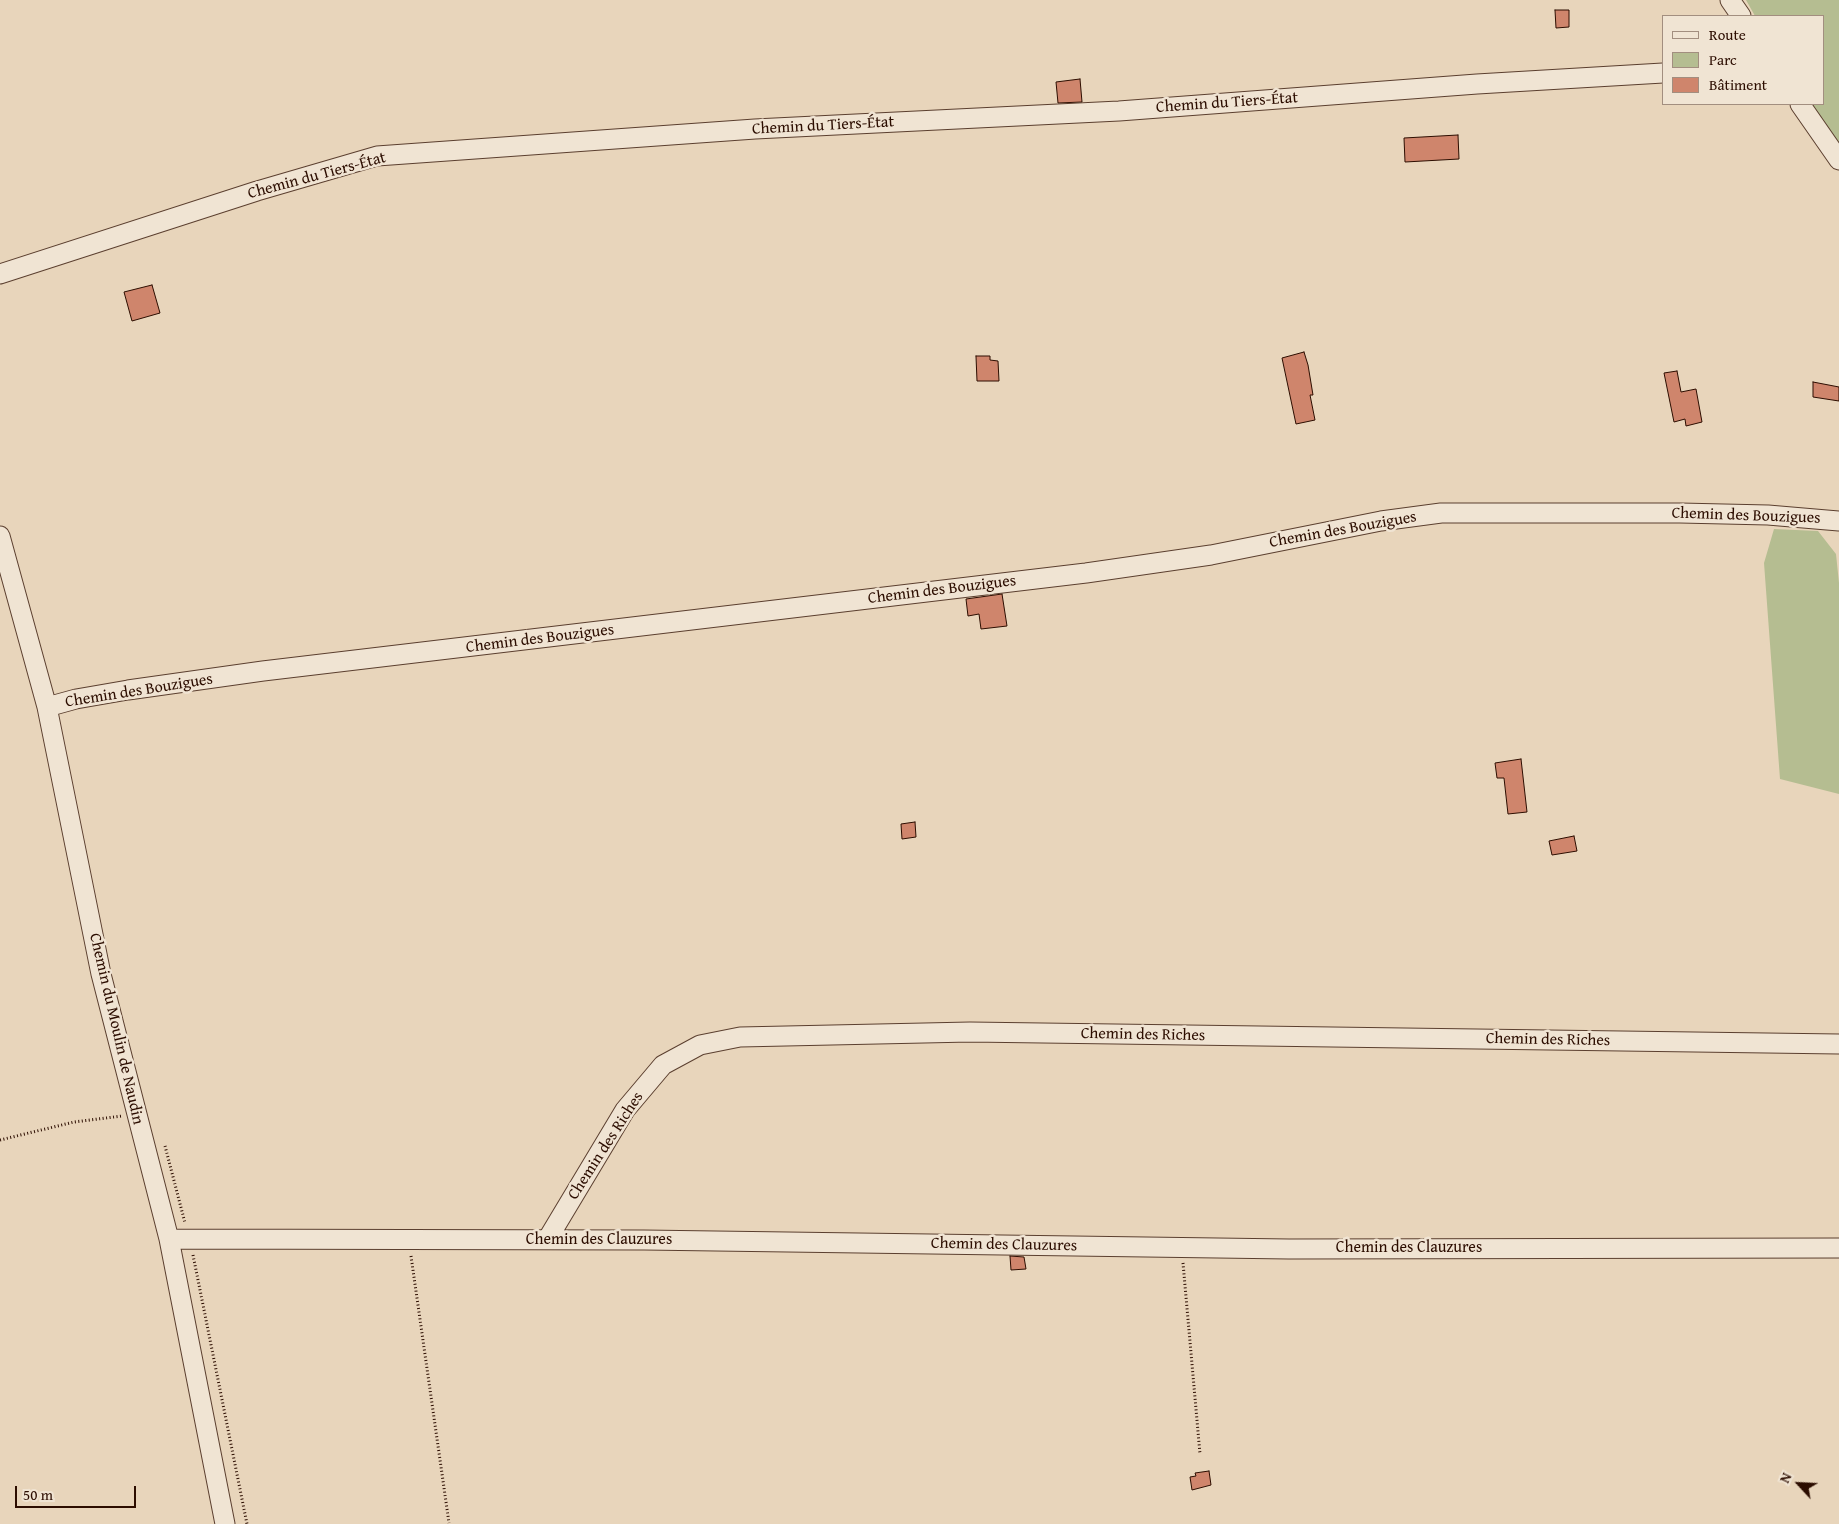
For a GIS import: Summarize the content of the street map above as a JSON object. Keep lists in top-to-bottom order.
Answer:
{
  "streets": {
    "street": [
      "Chemin du Tiers-État",
      "Chemin des Bouzigues",
      "Chemin du Moulin de Naudin",
      "Chemin des Riches",
      "Chemin des Clauzures"
    ]
  },
  "crossings": [
    ["Chemin des Bouzigues", "Chemin du Moulin de Naudin"],
    ["Chemin du Moulin de Naudin", "Chemin des Clauzures"],
    ["Chemin des Riches", "Chemin des Clauzures"]
  ],
  "legend": ["Route", "Parc", "Bâtiment"],
  "scale_bar": "50 m",
  "north": "top left"
}
